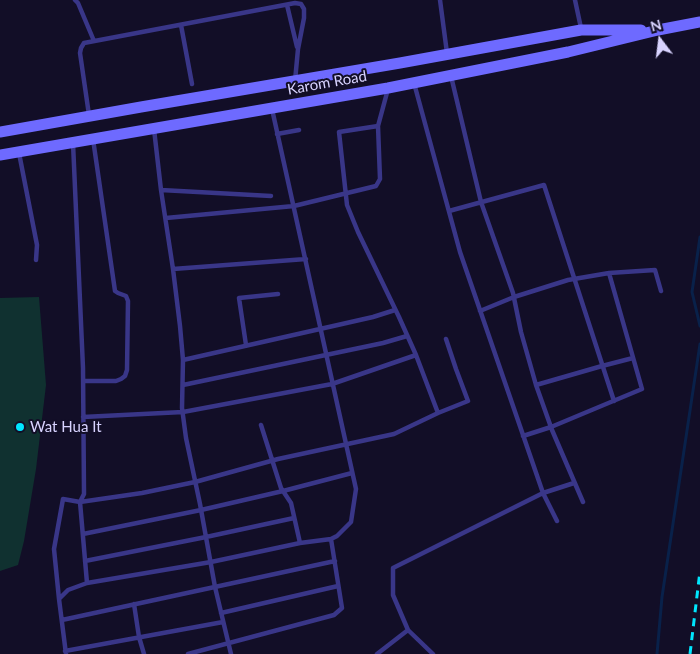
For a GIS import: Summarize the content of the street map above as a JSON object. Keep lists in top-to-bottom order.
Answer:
{
  "streets": {
    "main road": ["Karom Road"]
  },
  "places": ["Wat Hua It"],
  "north": "top"
}
